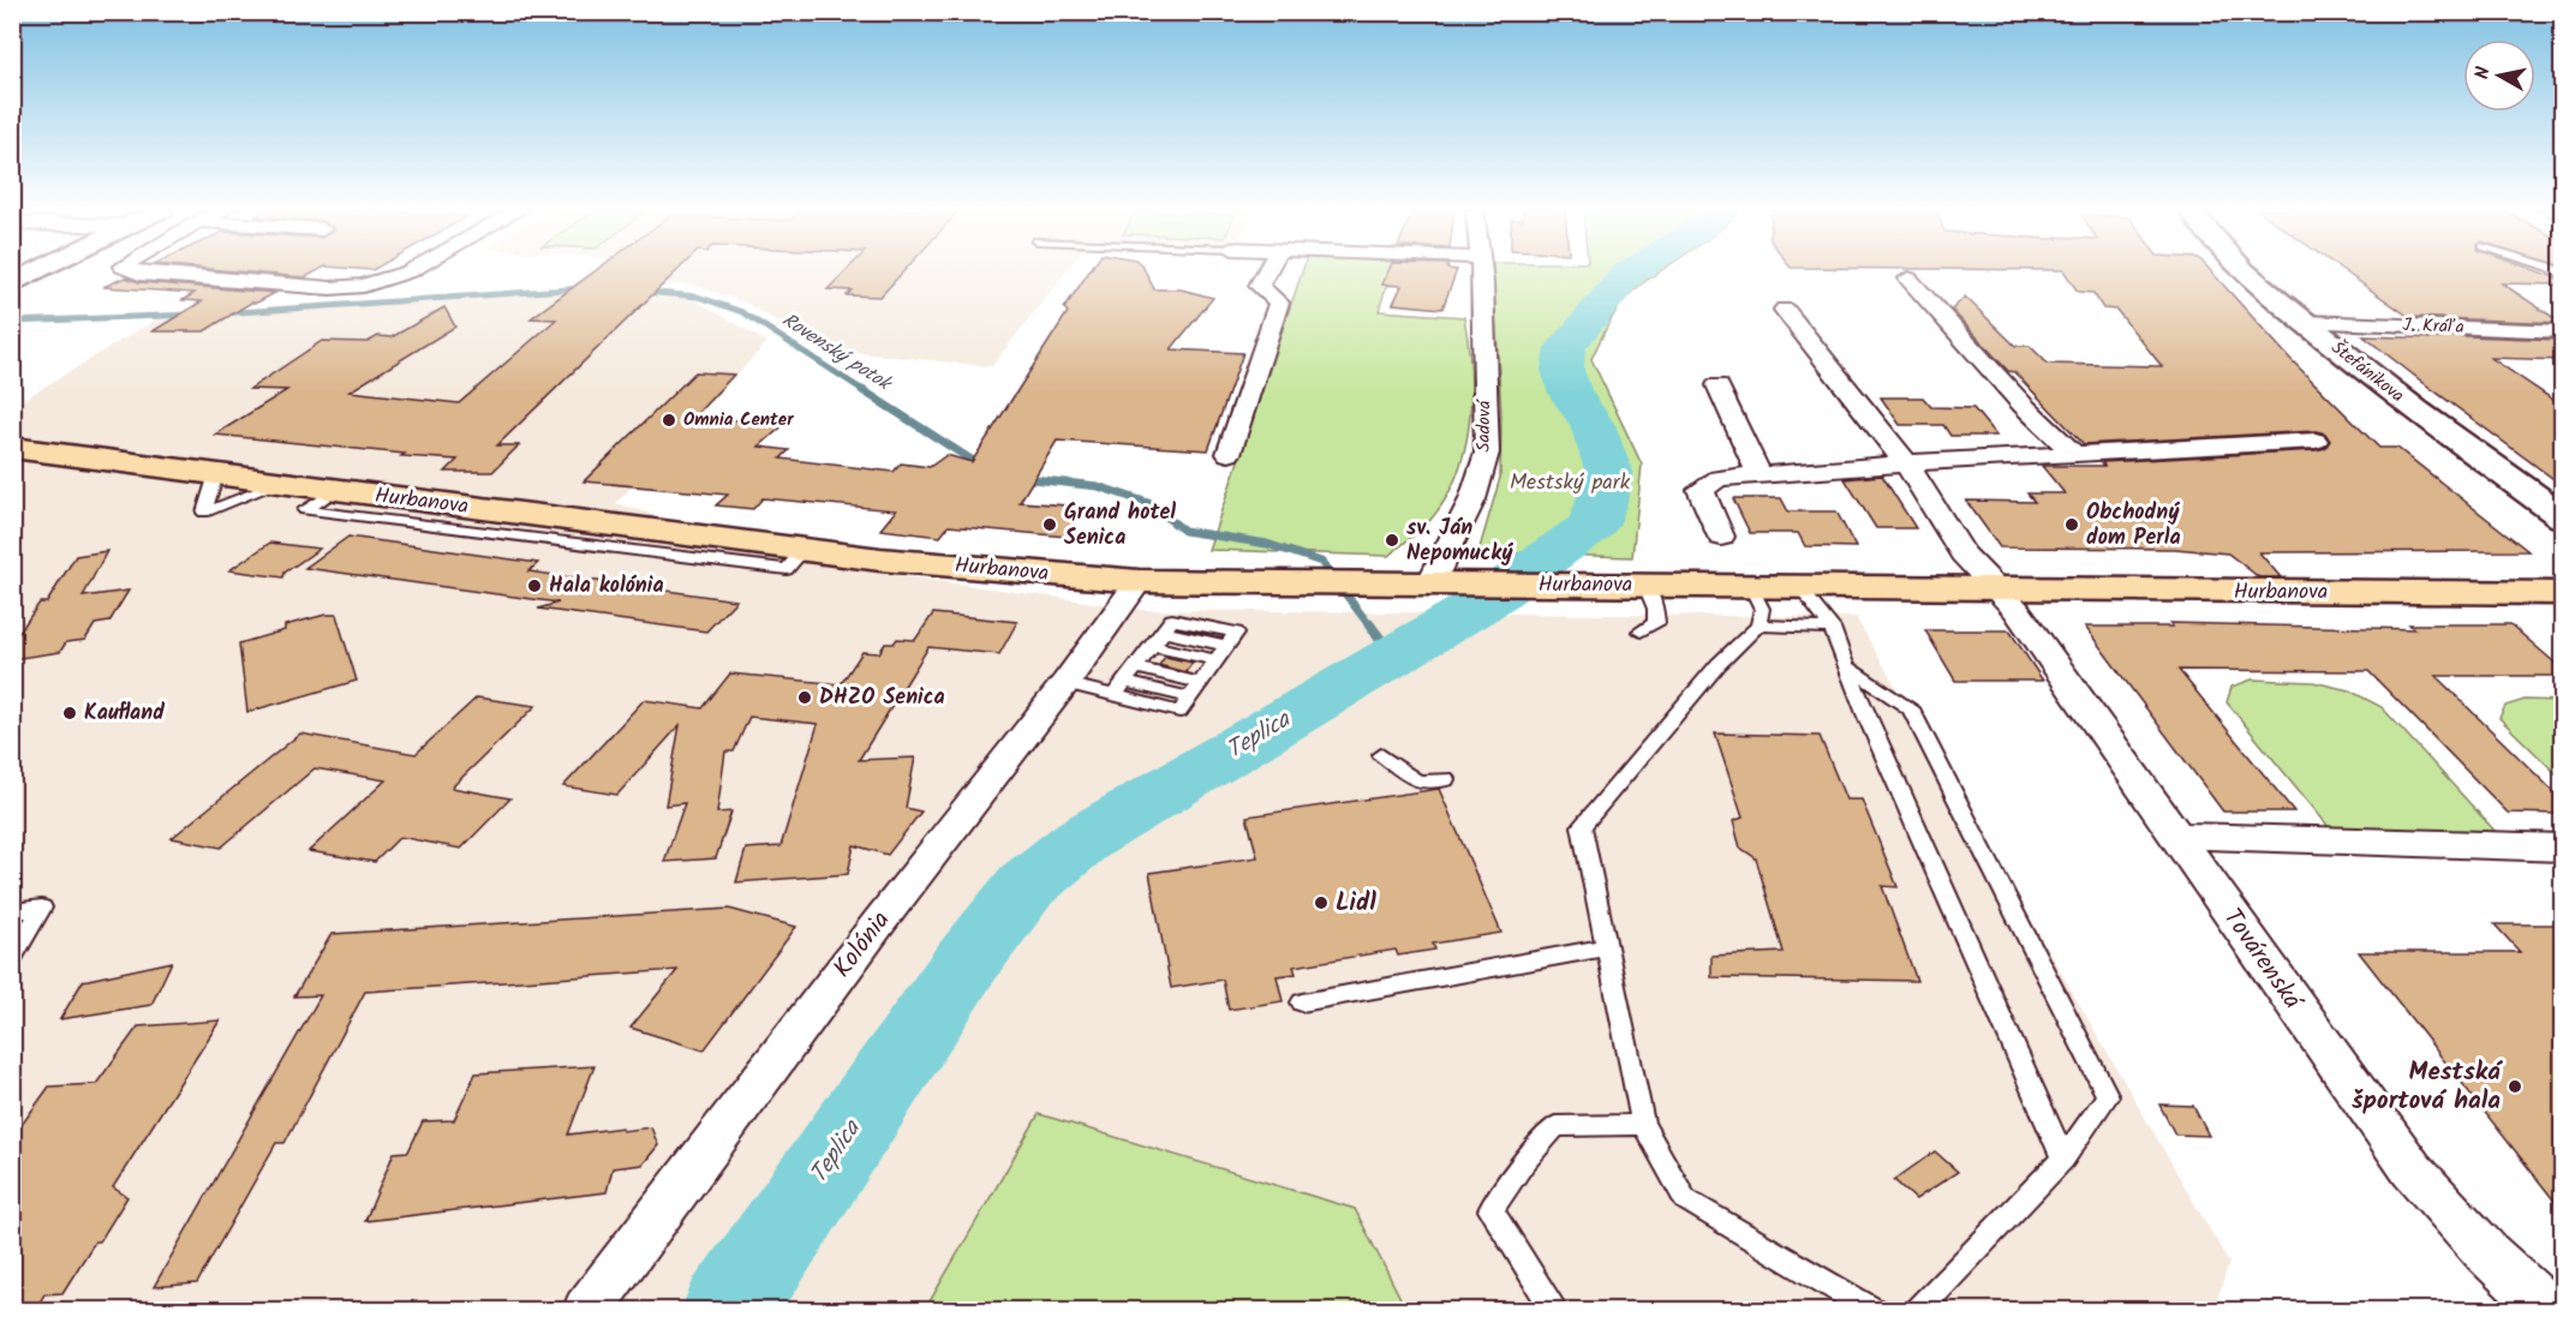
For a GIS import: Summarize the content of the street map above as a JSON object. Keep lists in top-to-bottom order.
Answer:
{
  "streets": {
    "main road": ["Hurbanova"],
    "street": [
      "J. Kráľa",
      "Štefánikova",
      "Sadová",
      "Kolónia",
      "Továrenská"
    ]
  },
  "crossings": [
    ["J. Kráľa", "Štefánikova"],
    ["Sadová", "Hurbanova"],
    ["Hurbanova", "Kolónia"],
    ["Hurbanova", "Továrenská"]
  ],
  "water": ["Rovenský potok", "Teplica"],
  "parks": ["Mestský park"],
  "places": [
    "Omnia Center",
    "Grand hotel Senica",
    "Obchodný dom Perla",
    "sv. Ján Nepomucký",
    "Hala kolónia",
    "DHZO Senica",
    "Kaufland",
    "Lidl",
    "Mestská športová hala"
  ],
  "north": "left"
}
